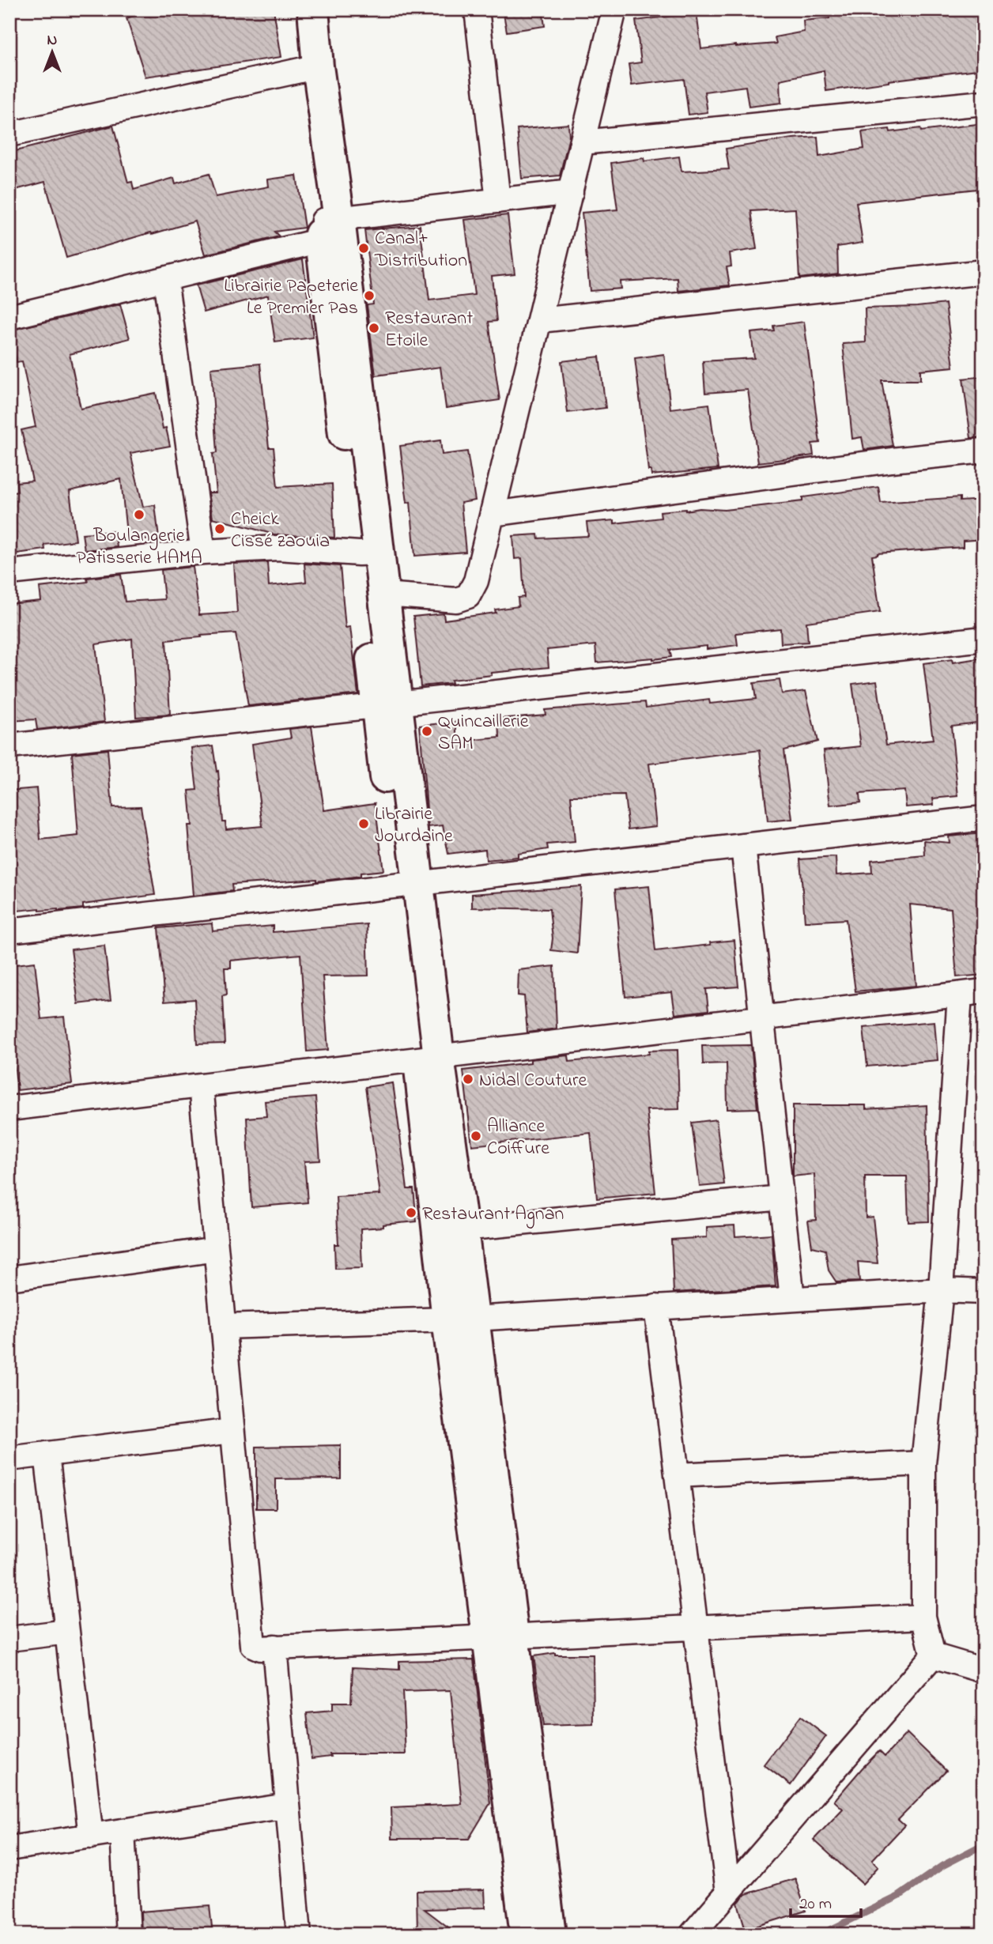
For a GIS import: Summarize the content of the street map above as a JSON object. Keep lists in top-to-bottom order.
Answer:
{
  "places": [
    "Canal+ Distribution",
    "Librairie Papeterie Le Premier Pas",
    "Restaurant Etoile",
    "Boulangerie Patisserie HAMA",
    "Cheick Cissé zaouia",
    "Quincaillerie SAM",
    "Librairie Jourdaine",
    "Nidal Couture",
    "Alliance Coiffure",
    "Restaurant Agnan"
  ],
  "scale_bar": "20 m",
  "north": "top"
}
